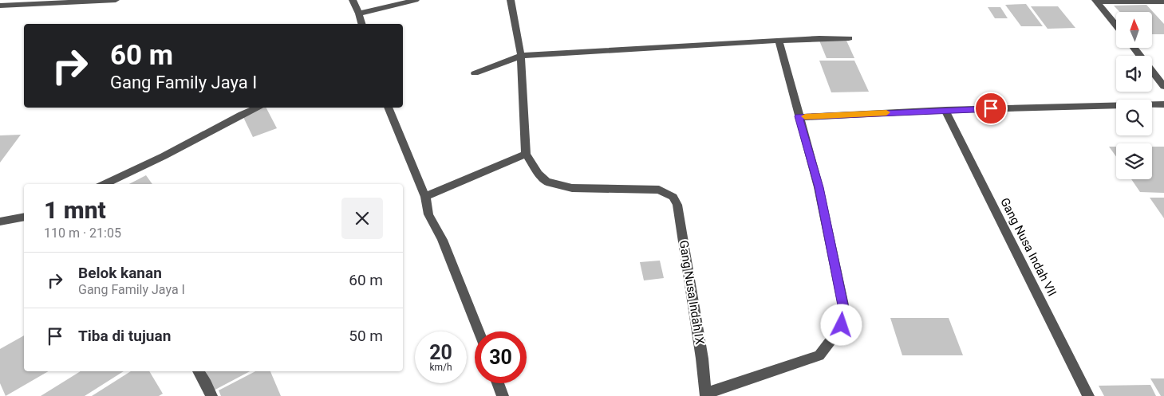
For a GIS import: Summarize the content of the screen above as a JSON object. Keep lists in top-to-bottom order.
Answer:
{
  "streets": {
    "street": ["Gang Nusa Indah VII", "Gang Nusa Indah IX"]
  },
  "north": "top",
  "page": {
    "turn": ["60 m", "Gang Family Jaya I"],
    "heading": ["1 mnt", "110 m · 21:05"],
    "list": [
      {
        "name": "Belok kanan",
        "note": "Gang Family Jaya I",
        "value": "60 m"
      },
      {
        "name": "Tiba di tujuan",
        "value": "50 m"
      }
    ],
    "speed": "20 km/h",
    "limit": "30"
  }
}
